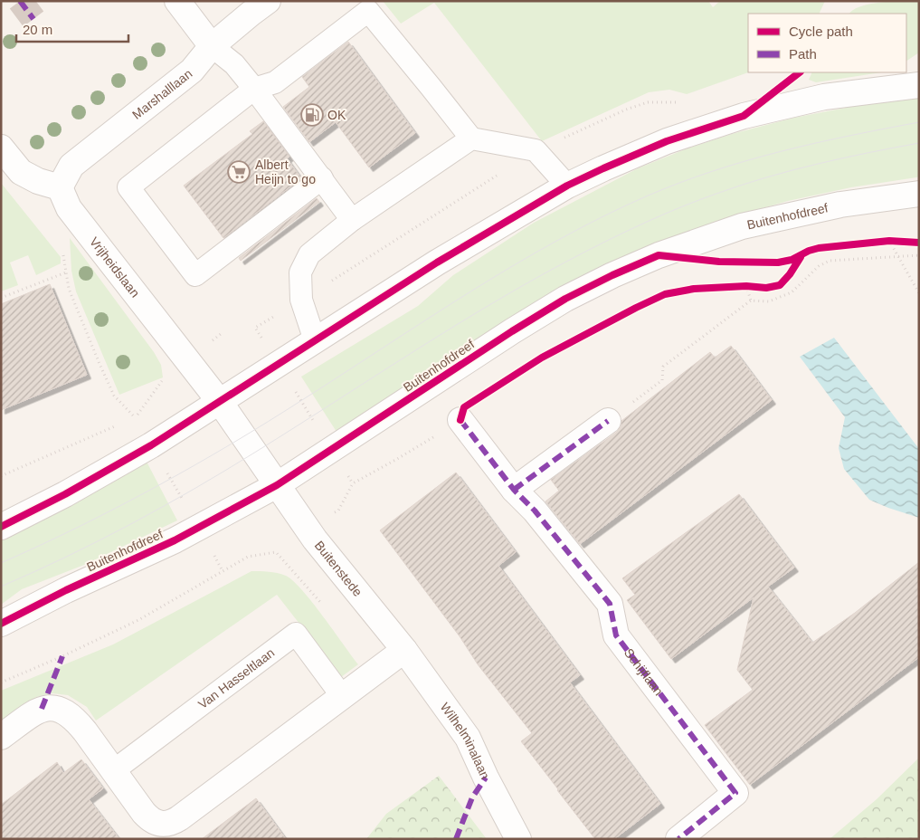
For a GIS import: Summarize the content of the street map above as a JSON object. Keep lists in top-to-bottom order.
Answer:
{
  "streets": {
    "street": [
      "Marshalllaan",
      "Buitenhofdreef",
      "Vrijheidslaan",
      "Buitenstede",
      "Schijflaan",
      "Wilhelminalaan"
    ],
    "lane": ["Van Hasseltlaan"]
  },
  "crossings": [
    ["Marshalllaan", "Vrijheidslaan"],
    ["Buitenhofdreef", "Buitenstede"],
    ["Buitenstede", "Wilhelminalaan"]
  ],
  "places": {
    "fuel station": ["OK"],
    "supermarket": ["Albert Heijn to go"]
  },
  "legend": ["Cycle path", "Path"],
  "scale_bar": "20 m"
}
